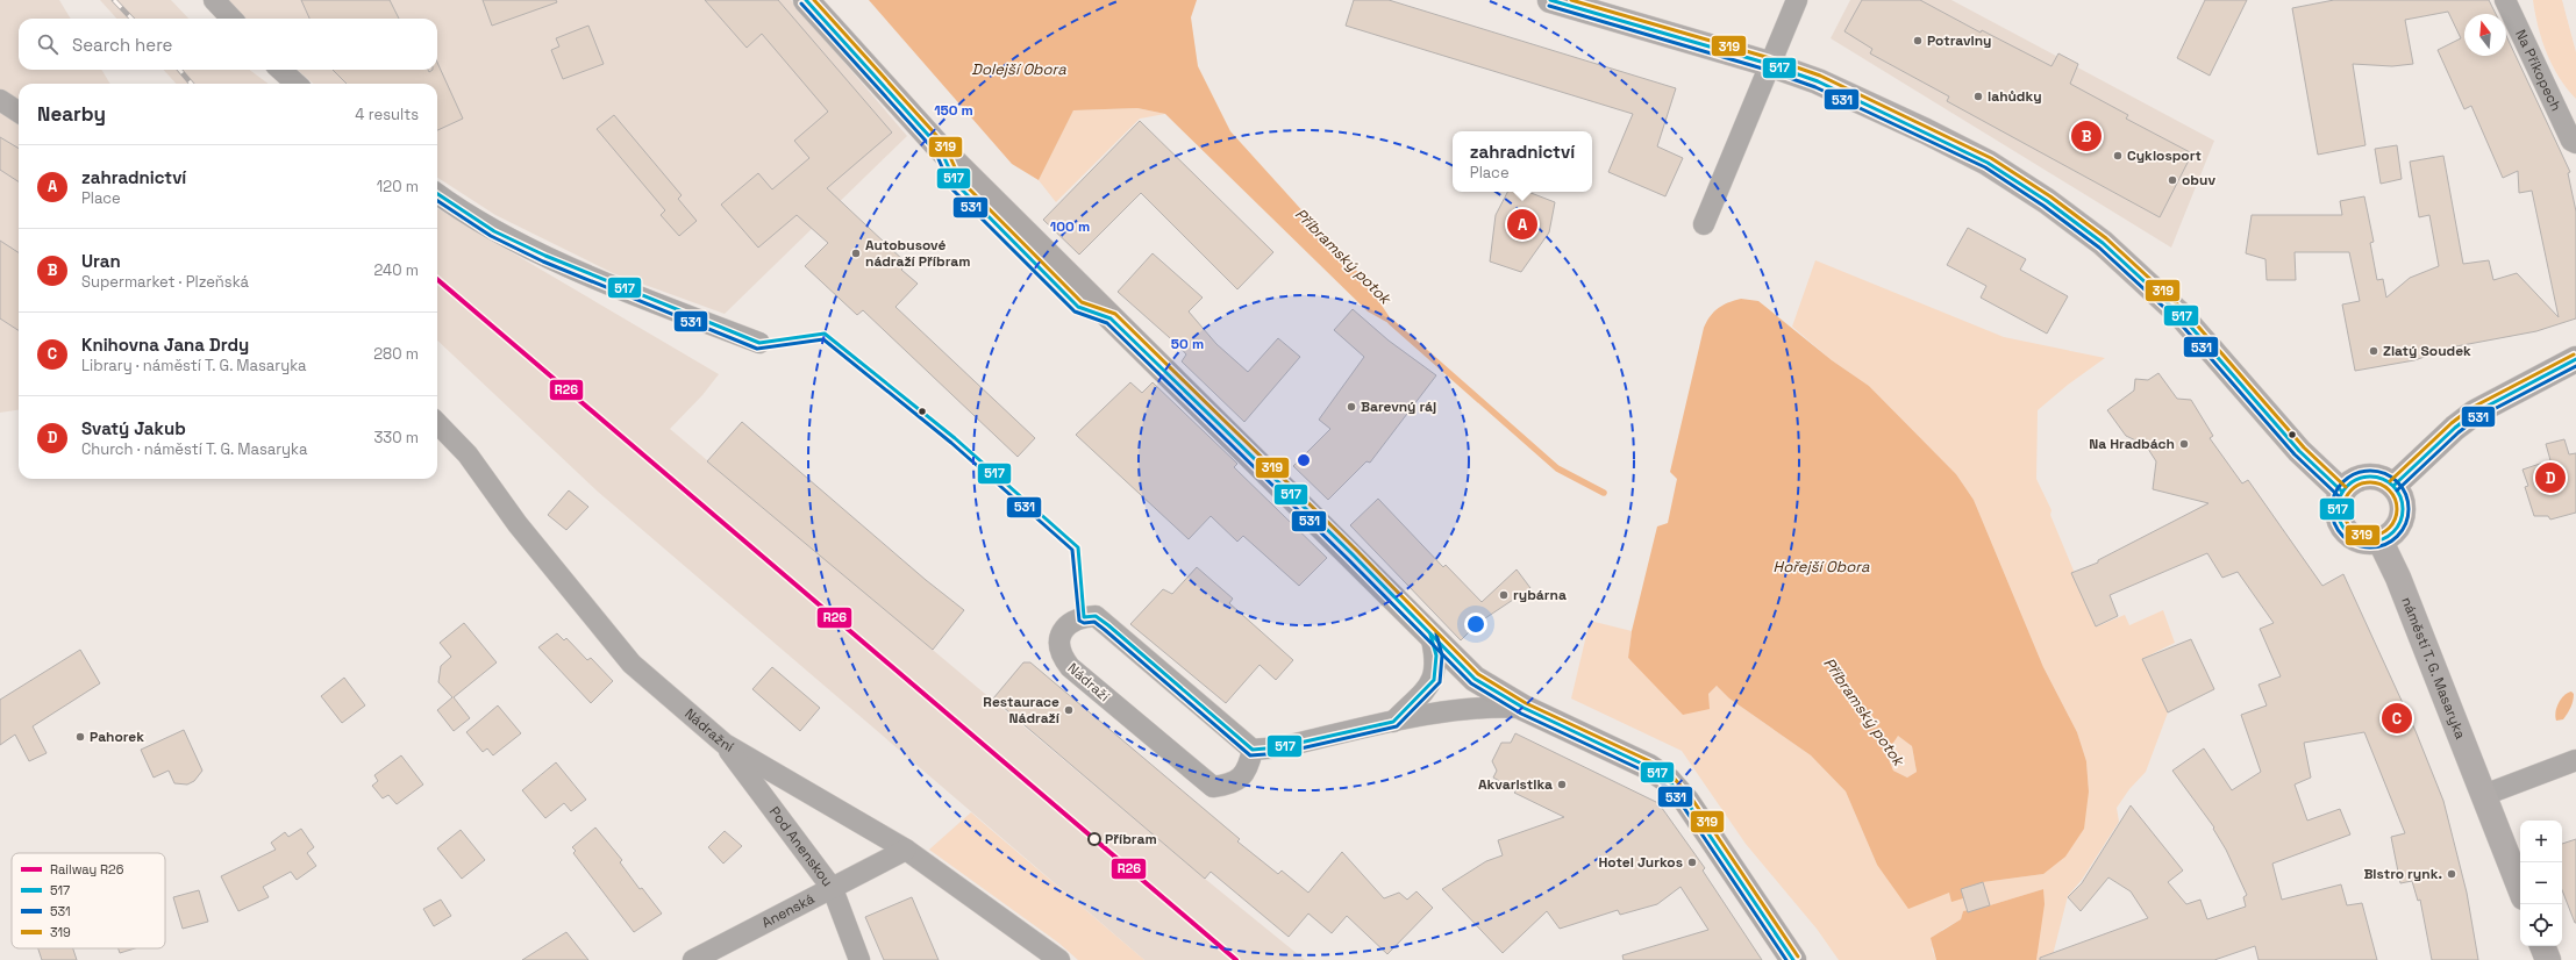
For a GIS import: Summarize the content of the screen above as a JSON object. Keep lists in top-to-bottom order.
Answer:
{
  "streets": {
    "main road": ["náměstí T. G. Masaryka"],
    "street": [
      "Na Příkopech",
      "Nádraží",
      "Nádražní",
      "Pod Anenskou",
      "Anenská"
    ]
  },
  "crossings": [
    ["Nádražní", "Pod Anenskou"],
    ["Nádražní", "Anenská"],
    ["Pod Anenskou", "Anenská"]
  ],
  "water": ["Dolejší Obora", "Příbramský potok", "Hořejší Obora"],
  "places": [
    "Potraviny",
    "lahůdky",
    "Cyklosport",
    "obuv",
    "Autobusové nádraží Příbram",
    "Zlatý Soudek",
    "Barevný ráj",
    "Na Hradbách",
    "rybárna",
    "Restaurace Nádraží",
    "Pahorek",
    "Akvaristika",
    "Příbram",
    "Hotel Jurkos",
    "Bistro rynk."
  ],
  "lines": [
    "transit line 517",
    "transit line 319",
    "transit line 531",
    "rail line R26"
  ],
  "legend": [
    "Railway R26",
    "517",
    "531",
    "319"
  ],
  "north": "top",
  "page": {
    "search": "Search here",
    "heading": ["Nearby", "4 results"],
    "pins": [
      "B",
      "A",
      "D",
      "C"
    ],
    "popup": ["zahradnictví", "Place"],
    "list": [
      {
        "mark": "A",
        "name": "zahradnictví",
        "note": "Place",
        "value": "120 m"
      },
      {
        "mark": "B",
        "name": "Uran",
        "note": "Supermarket · Plzeňská",
        "value": "240 m"
      },
      {
        "mark": "C",
        "name": "Knihovna Jana Drdy",
        "note": "Library · náměstí T. G. Masaryka",
        "value": "280 m"
      },
      {
        "mark": "D",
        "name": "Svatý Jakub",
        "note": "Church · náměstí T. G. Masaryka",
        "value": "330 m"
      }
    ],
    "map_buttons": ["+", "−"]
  },
  "rings": ["150 m", "100 m", "50 m"]
}
